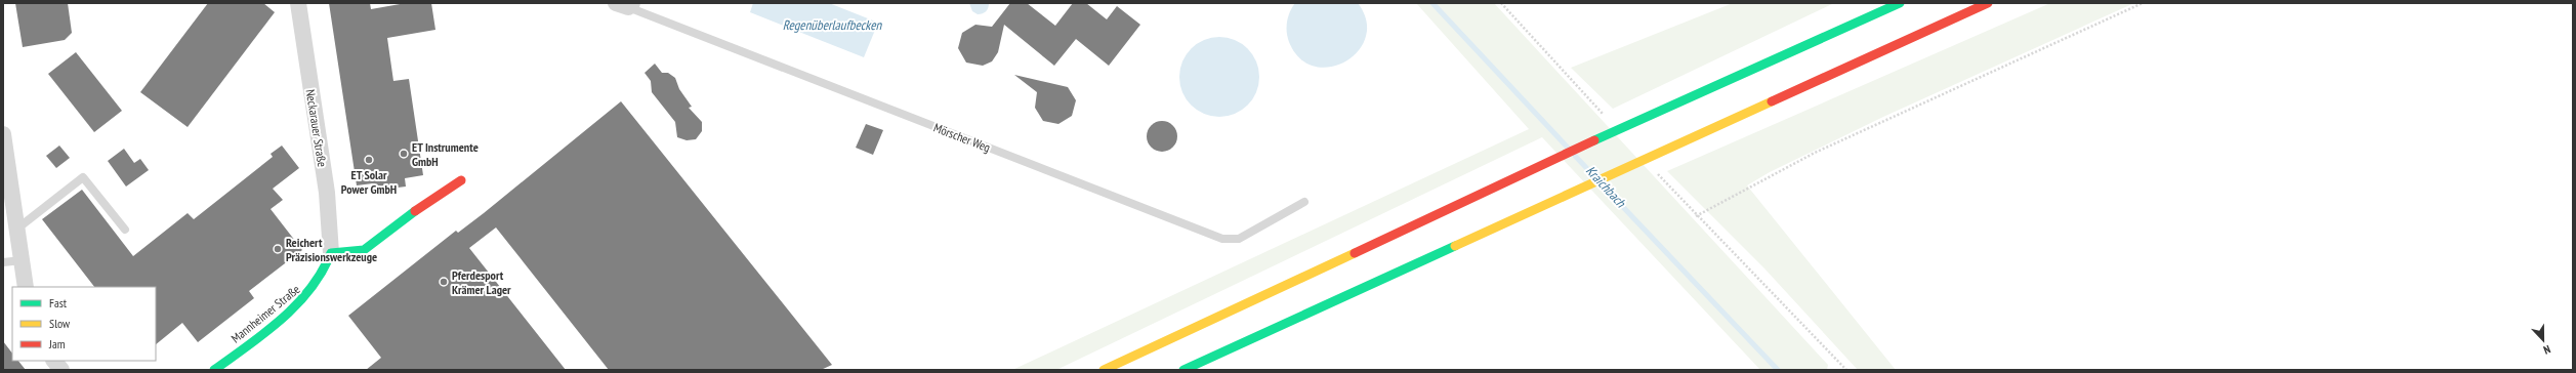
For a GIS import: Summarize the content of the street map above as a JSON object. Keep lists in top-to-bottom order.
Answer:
{
  "streets": {
    "main road": ["Mannheimer Straße"],
    "street": ["Neckarauer Straße"],
    "lane": ["Mörscher Weg"]
  },
  "crossings": [
    ["Neckarauer Straße", "Mannheimer Straße"]
  ],
  "water": ["Regenüberlaufbecken", "Kraichbach"],
  "places": [
    "ET Instrumente GmbH",
    "ET Solar Power GmbH",
    "Reichert Präzisionswerkzeuge",
    "Pferdesport Krämer Lager"
  ],
  "legend": ["Fast", "Slow", "Jam"],
  "north": "bottom"
}
